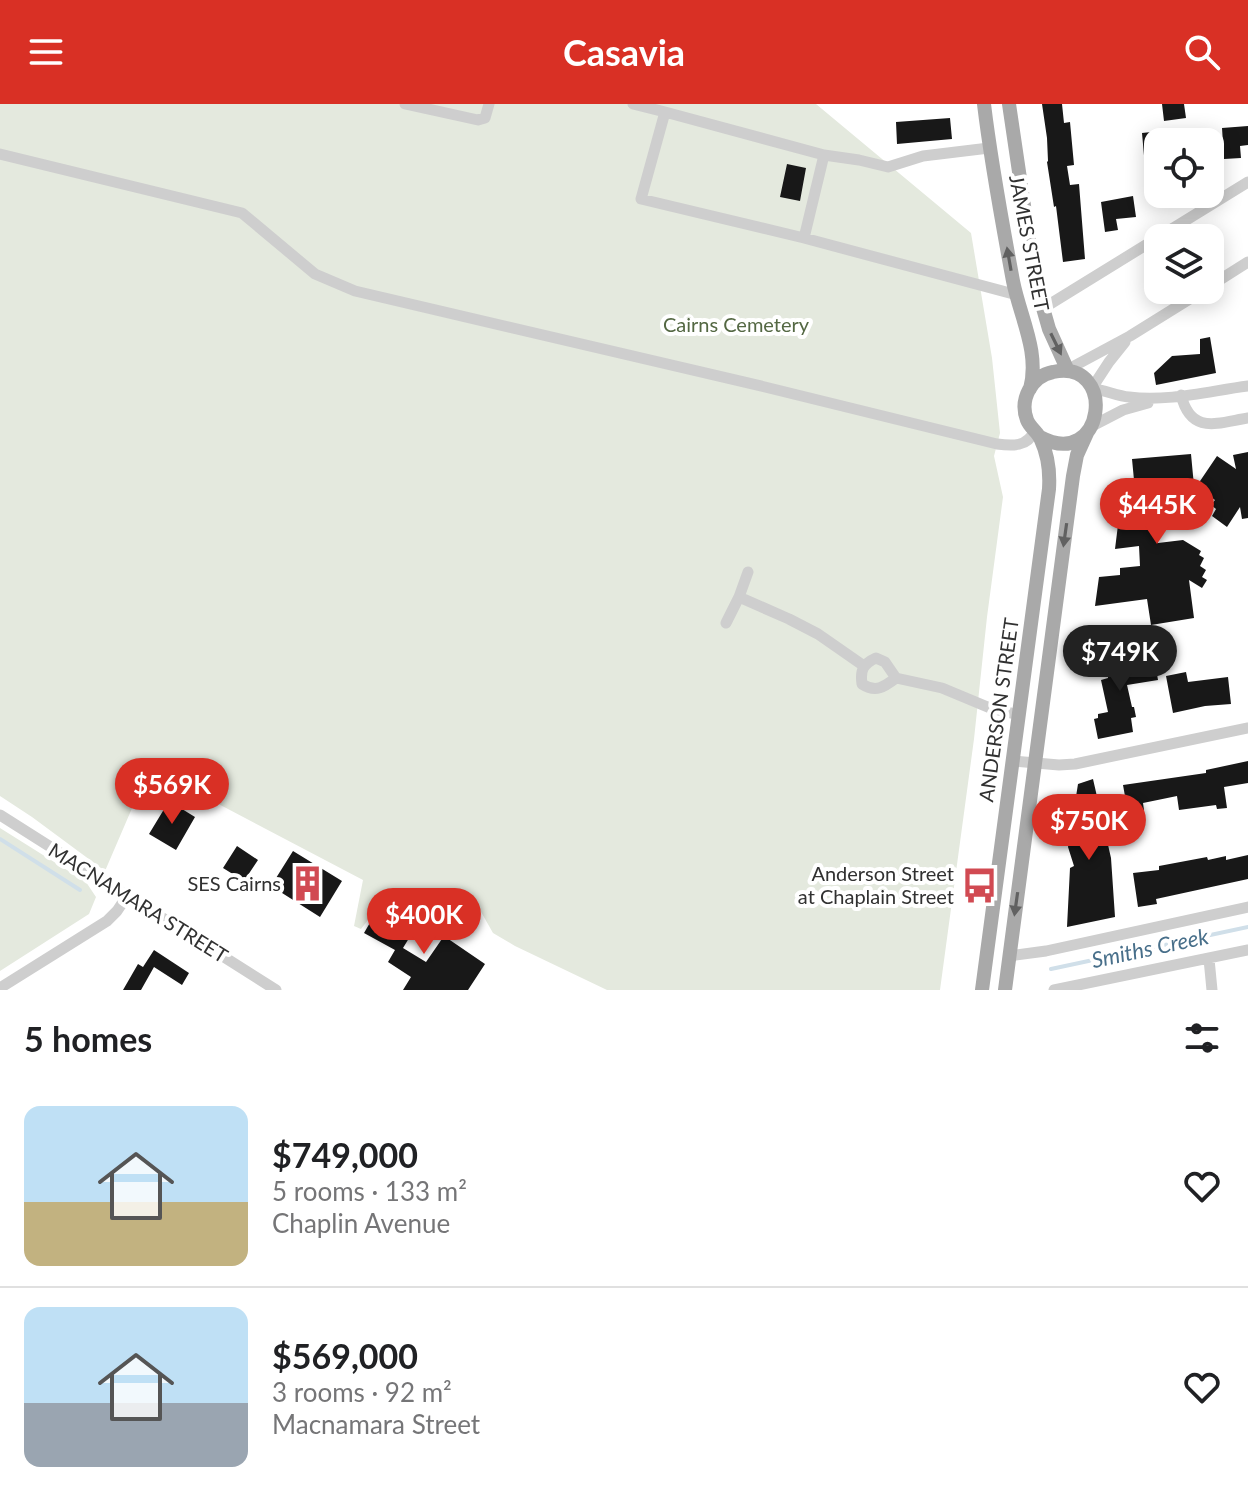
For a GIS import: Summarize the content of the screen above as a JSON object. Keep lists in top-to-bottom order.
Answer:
{
  "streets": {
    "main road": ["JAMES STREET", "ANDERSON STREET"],
    "street": ["MACNAMARA STREET"]
  },
  "crossings": [
    ["JAMES STREET", "ANDERSON STREET"]
  ],
  "water": ["Smiths Creek"],
  "parks": ["Cairns Cemetery"],
  "places": {
    "building": ["SES Cairns"],
    "bus stop": ["Anderson Street at Chaplain Street"]
  },
  "page": {
    "header": "Casavia",
    "price": [
      "$445K",
      "$749K",
      "$569K",
      "$750K",
      "$400K"
    ],
    "heading": "5 homes",
    "list": [
      {
        "name": "$749,000",
        "note": "5 rooms · 133 m² · Chaplin Avenue"
      },
      {
        "name": "$569,000",
        "note": "3 rooms · 92 m² · Macnamara Street"
      }
    ]
  }
}
